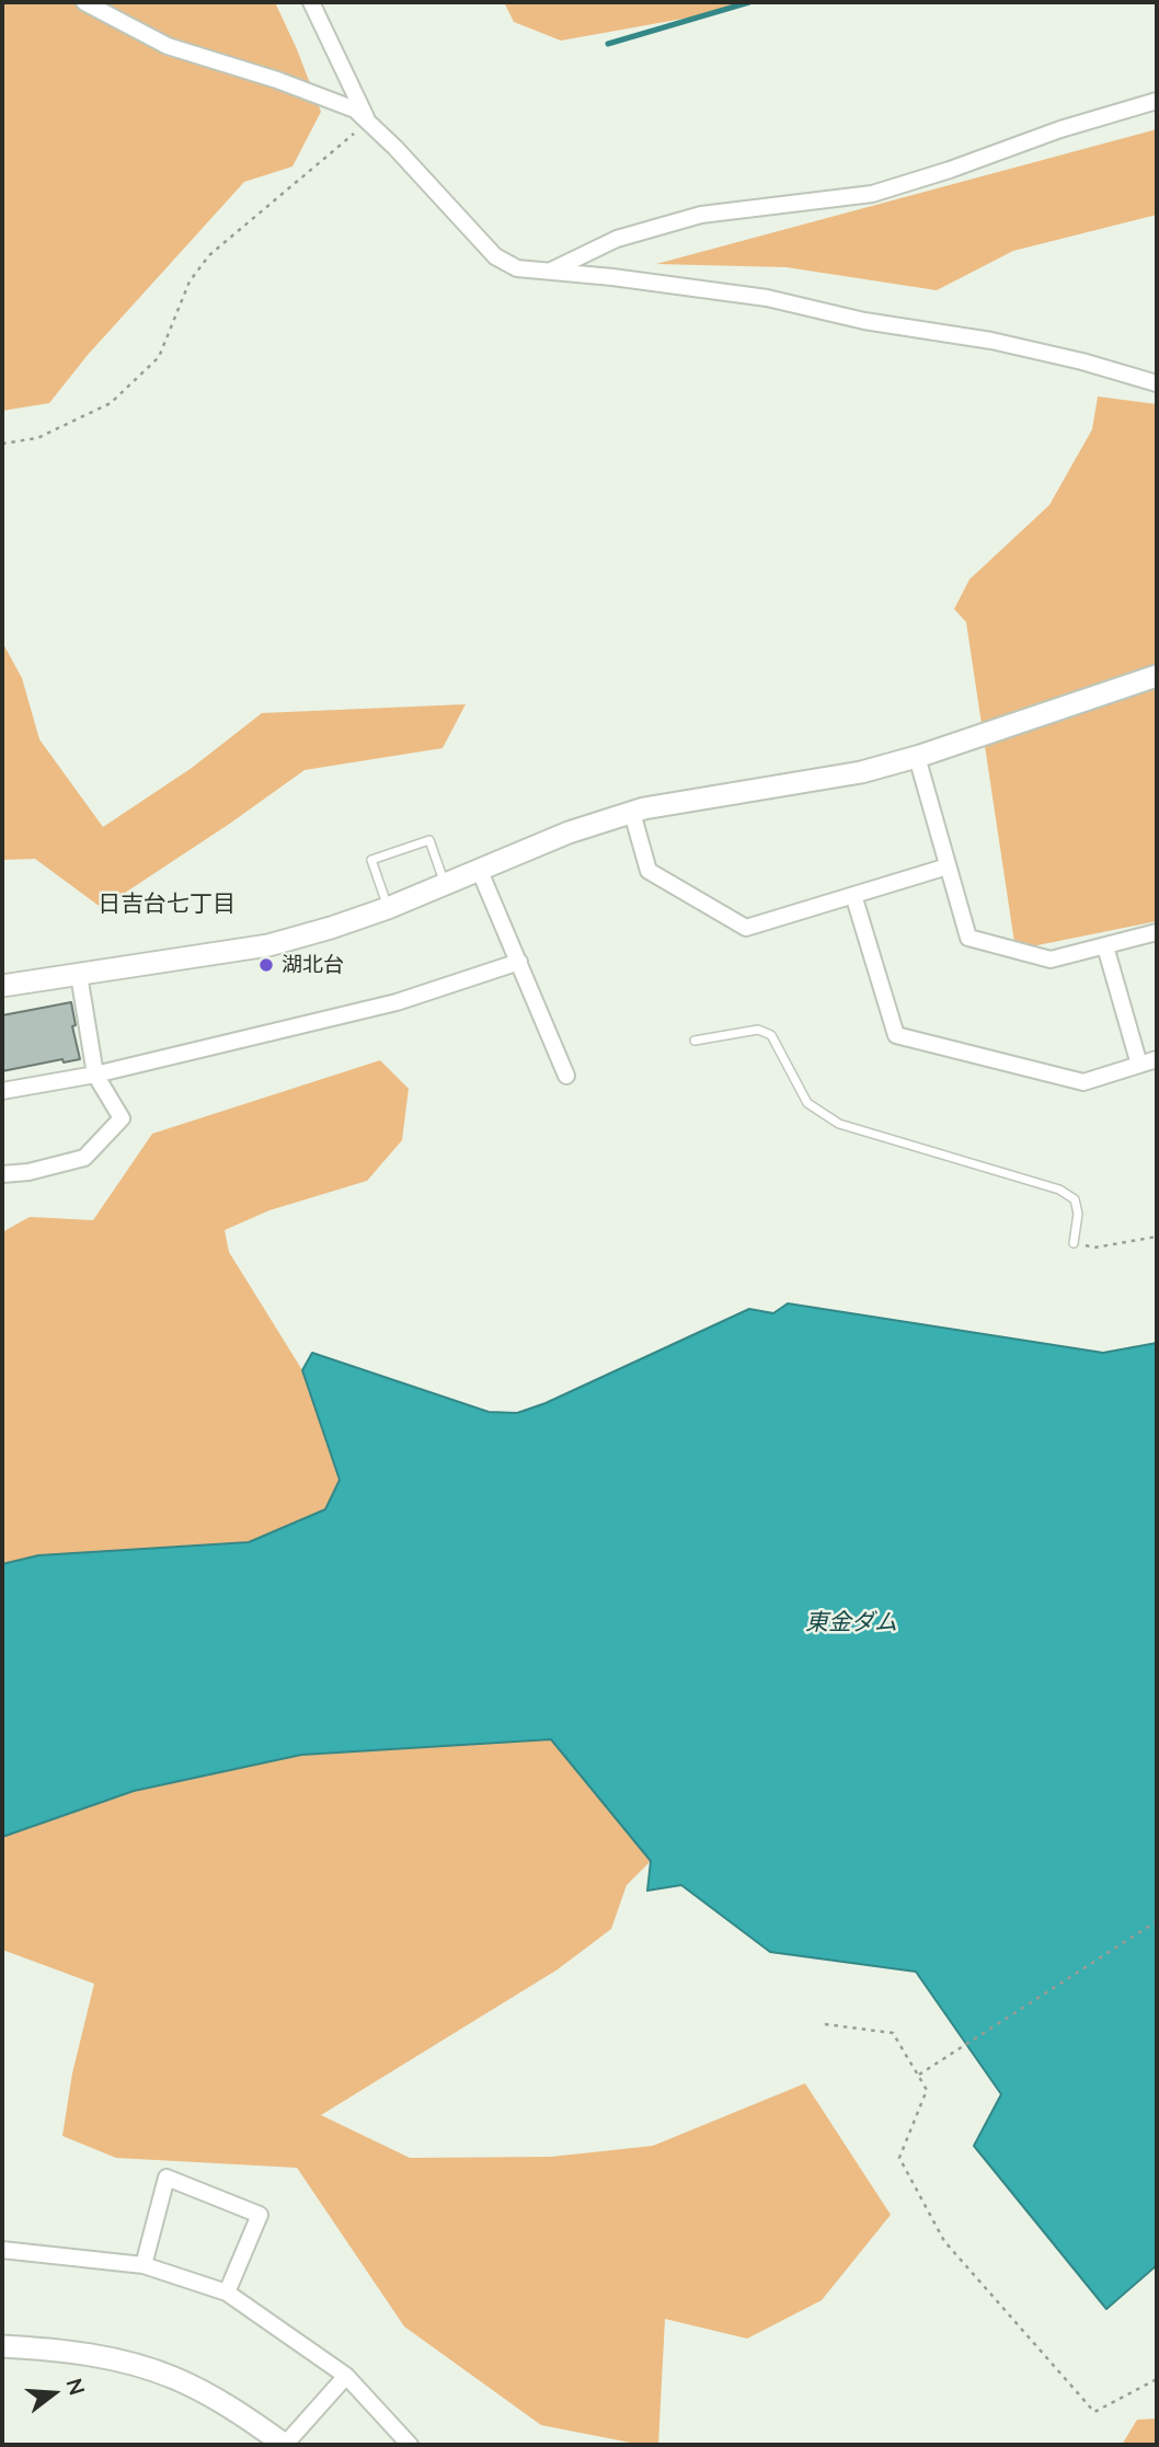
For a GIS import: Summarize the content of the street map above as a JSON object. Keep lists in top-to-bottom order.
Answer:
{
  "districts": ["日吉台七丁目"],
  "water": ["東金ダム"],
  "places": ["湖北台"],
  "north": "right"
}
